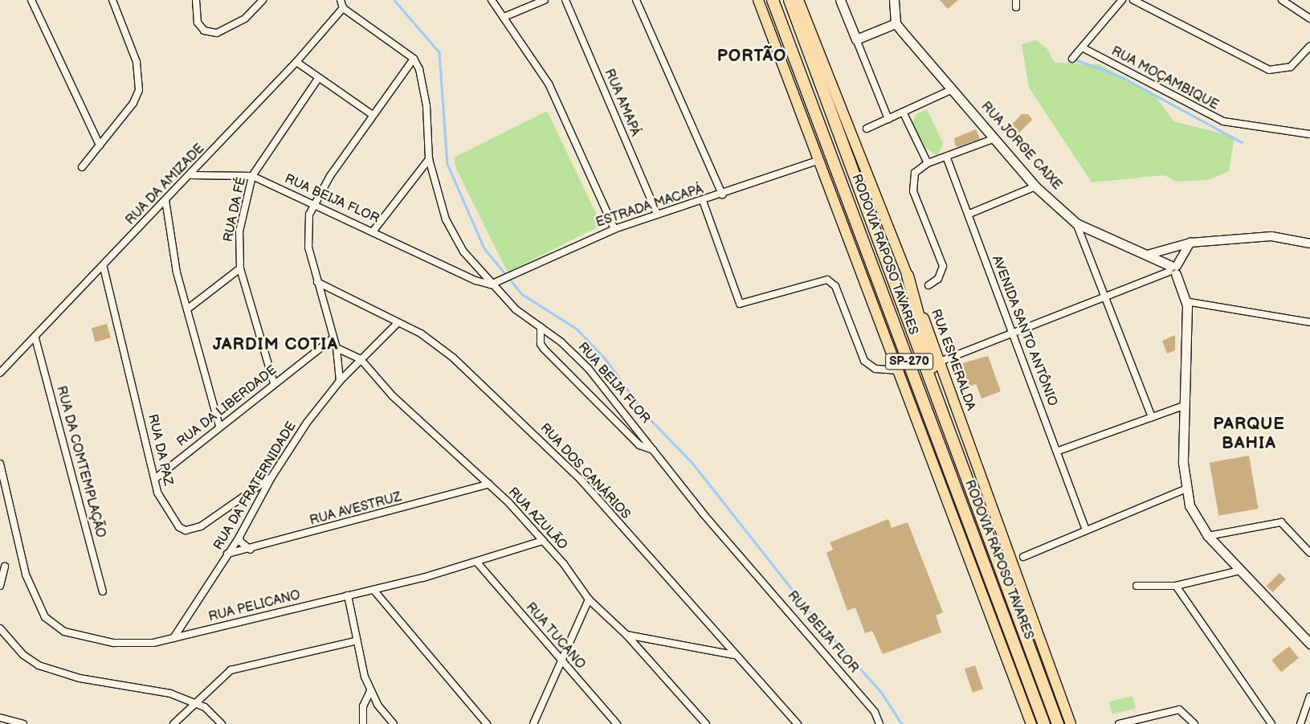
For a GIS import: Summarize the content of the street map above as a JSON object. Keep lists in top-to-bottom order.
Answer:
{
  "streets": {
    "highway": ["RODOVIA RAPOSO TAVARES", "RUA ESMERALDA", "SP-270"],
    "main road": ["RUA JORGE CAIXE"],
    "street": [
      "RUA MOÇAMBIQUE",
      "RUA AMAPÁ",
      "RUA DA AMIZADE",
      "RUA BEIJA FLOR",
      "ESTRADA MACAPÁ",
      "RUA DA FÉ",
      "AVENIDA SANTO ANTÔNIO",
      "RUA DA LIBERDADE",
      "RUA DA PAZ",
      "RUA DA COMTEMPLAÇÃO",
      "RUA DOS CANÁRIOS",
      "RUA DA FRATERNIDADE",
      "RUA AVESTRUZ",
      "RUA AZULÃO",
      "RUA PELICANO",
      "RUA TUCANO"
    ]
  },
  "crossings": [
    ["RUA AMAPÁ", "ESTRADA MACAPÁ"],
    ["RUA DA AMIZADE", "RUA BEIJA FLOR"],
    ["RUA DA AMIZADE", "RUA DA PAZ"],
    ["RUA DA AMIZADE", "RUA DA COMTEMPLAÇÃO"],
    ["RUA BEIJA FLOR", "ESTRADA MACAPÁ"],
    ["RUA BEIJA FLOR", "RUA DA FÉ"],
    ["RUA DA FÉ", "RUA DA LIBERDADE"],
    ["RUA DA LIBERDADE", "RUA DA PAZ"],
    ["RUA DA PAZ", "RUA DA FRATERNIDADE"],
    ["RUA DOS CANÁRIOS", "RUA DA FRATERNIDADE"],
    ["RUA DA FRATERNIDADE", "RUA AVESTRUZ"],
    ["RUA DA FRATERNIDADE", "RUA AZULÃO"],
    ["RUA DA FRATERNIDADE", "RUA PELICANO"],
    ["RUA AVESTRUZ", "RUA AZULÃO"],
    ["RUA AZULÃO", "RUA PELICANO"],
    ["RUA PELICANO", "RUA TUCANO"]
  ],
  "districts": ["PORTÃO", "JARDIM COTIA", "PARQUE BAHIA"]
}
